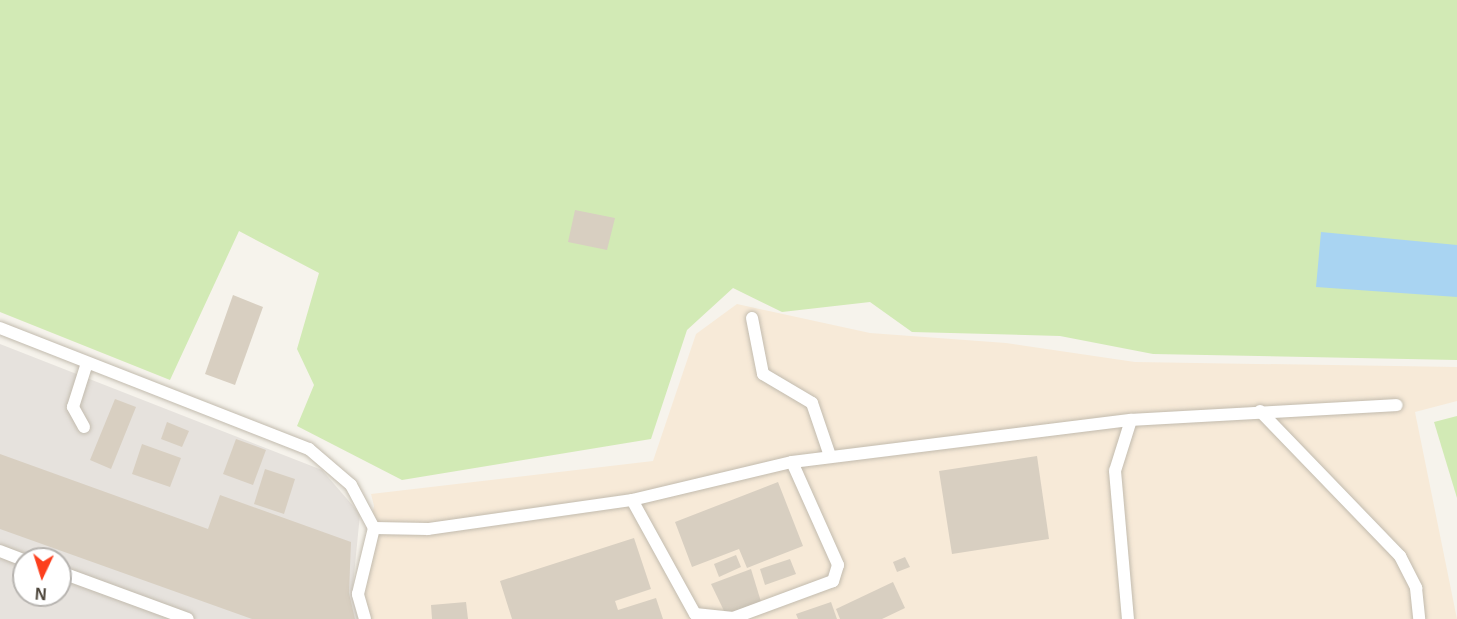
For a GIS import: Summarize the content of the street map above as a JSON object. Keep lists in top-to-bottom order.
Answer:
{
  "north": "bottom"
}
